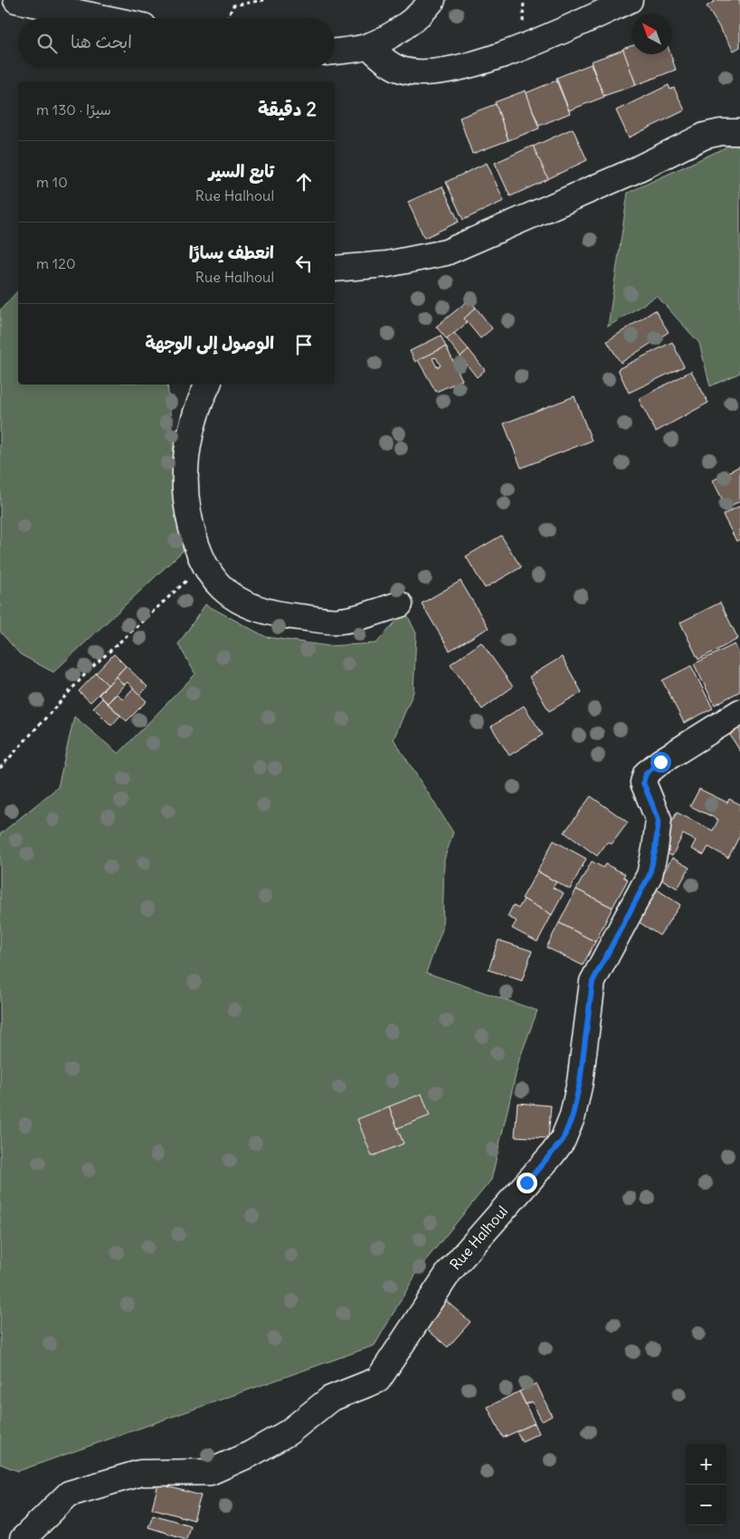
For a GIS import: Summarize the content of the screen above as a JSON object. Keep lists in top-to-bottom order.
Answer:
{
  "streets": {
    "street": ["Rue Halhoul"]
  },
  "north": "top left",
  "page": {
    "search": "ابحث هنا",
    "heading": ["2 دقيقة", "سيرًا · 130 m"],
    "list": [
      ["تابع السير", "Rue Halhoul", "10 m"],
      ["انعطف يسارًا", "Rue Halhoul", "120 m"],
      "الوصول إلى الوجهة"
    ],
    "map_buttons": ["+", "−"]
  }
}
